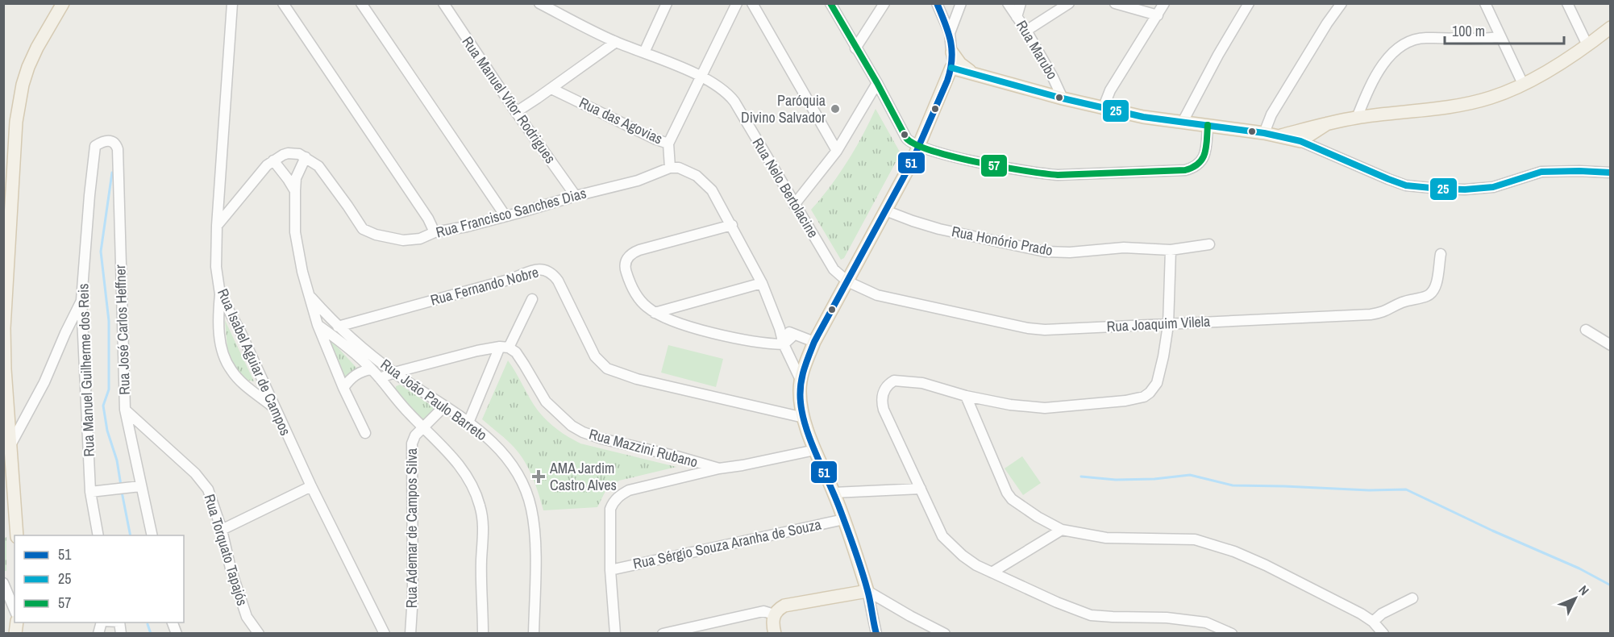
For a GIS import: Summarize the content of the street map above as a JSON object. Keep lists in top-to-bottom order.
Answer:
{
  "streets": {
    "street": [
      "Rua Marubo",
      "Rua Manuel Vitor Rodrigues",
      "Rua das Agovias",
      "Rua Nelo Bertolacine",
      "Rua Francisco Sanches Dias",
      "Rua Honório Prado",
      "Rua Fernando Nobre",
      "Rua Joaquim Vilela",
      "Rua José Carlos Heffner",
      "Rua Isabel Aguiar de Campos",
      "Rua Manuel Guilherme dos Reis",
      "Rua João Paulo Barreto",
      "Rua Mazzini Rubano",
      "Rua Ademar de Campos Silva",
      "Rua Sérgio Souza Aranha de Souza",
      "Rua Torquato Tapajós"
    ]
  },
  "crossings": [
    ["Rua Manuel Vitor Rodrigues", "Rua Francisco Sanches Dias"],
    ["Rua das Agovias", "Rua Francisco Sanches Dias"],
    ["Rua Nelo Bertolacine", "Rua Joaquim Vilela"],
    ["Rua Fernando Nobre", "Rua João Paulo Barreto"],
    ["Rua José Carlos Heffner", "Rua Manuel Guilherme dos Reis"],
    ["Rua José Carlos Heffner", "Rua Torquato Tapajós"],
    ["Rua João Paulo Barreto", "Rua Ademar de Campos Silva"]
  ],
  "places": {
    "other": ["Paróquia Divino Salvador"],
    "health": ["AMA Jardim Castro Alves"]
  },
  "lines": ["transit line 51", "transit line 57", "transit line 25"],
  "legend": ["51", "25", "57"],
  "scale_bar": "100 m",
  "north": "top right"
}
